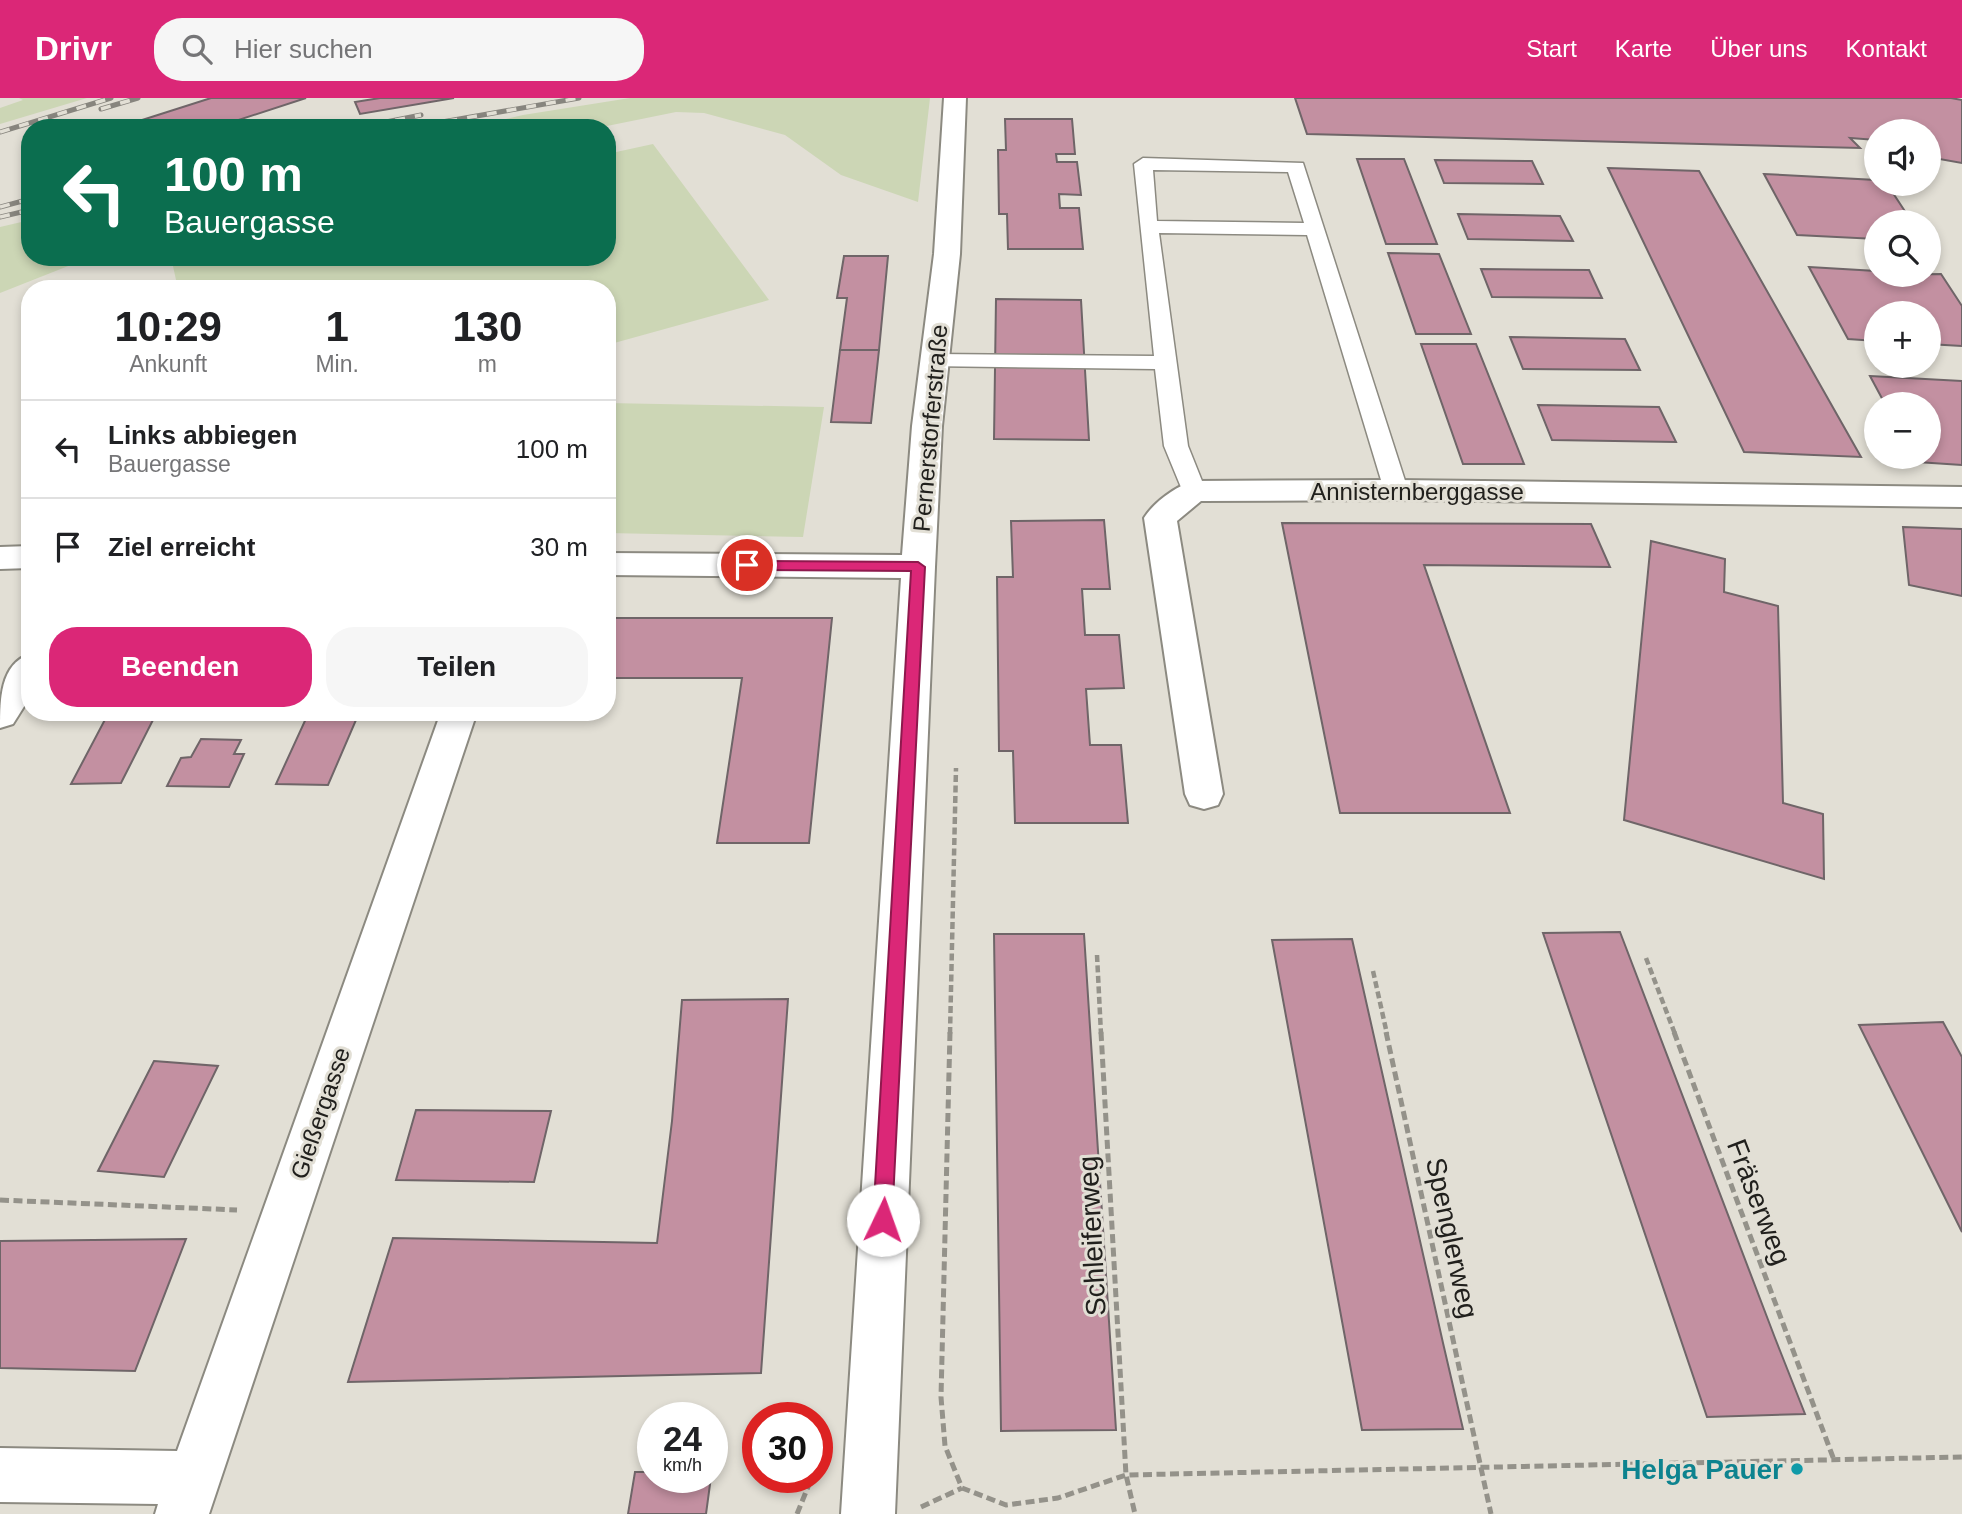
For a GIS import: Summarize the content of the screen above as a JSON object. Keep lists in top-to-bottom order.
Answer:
{
  "streets": {
    "street": ["Pernerstorferstraße", "Annisternberggasse", "Gießergasse"],
    "path": ["Fräserweg", "Schleiferweg", "Spenglerweg"]
  },
  "places": ["Helga Pauer"],
  "page": {
    "header": "Drivr",
    "search": "Hier suchen",
    "nav": [
      "Start",
      "Karte",
      "Über uns",
      "Kontakt"
    ],
    "map_buttons": ["+", "−"],
    "turn": ["100 m", "Bauergasse"],
    "eta": [
      "10:29",
      "Ankunft",
      "1",
      "Min.",
      "130",
      "m"
    ],
    "list": [
      {
        "name": "Links abbiegen",
        "note": "Bauergasse",
        "value": "100 m"
      },
      {
        "name": "Ziel erreicht",
        "value": "30 m"
      }
    ],
    "buttons": ["Beenden", "Teilen"],
    "speed": "24 km/h",
    "limit": "30"
  }
}
